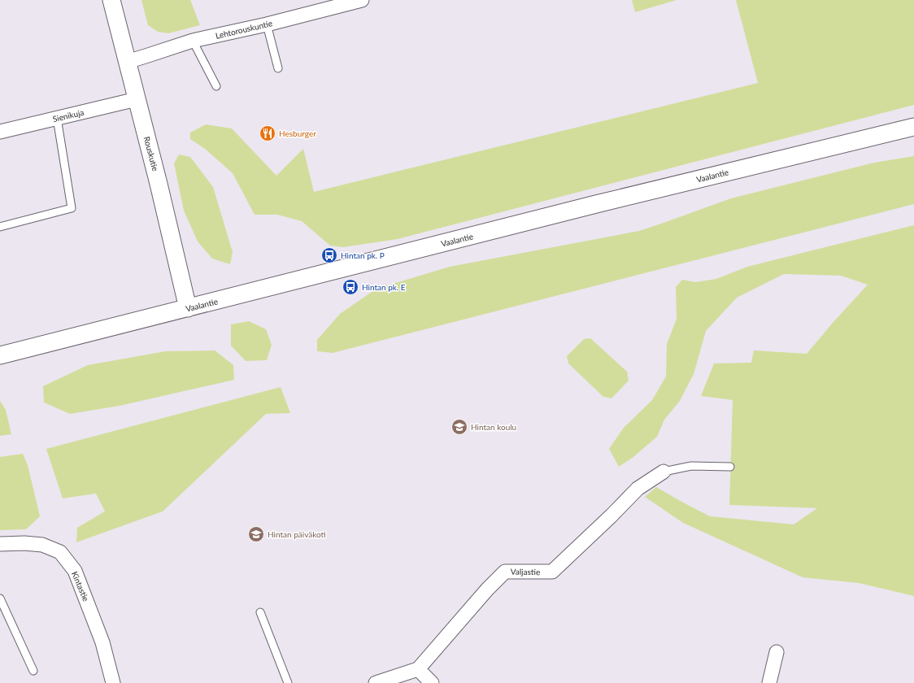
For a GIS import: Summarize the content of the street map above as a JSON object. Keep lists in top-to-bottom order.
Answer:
{
  "streets": {
    "street": [
      "Lehtorouskuntie",
      "Sienikuja",
      "Rouskutie",
      "Vaalantie",
      "Valjastie",
      "Kintastie"
    ]
  },
  "crossings": [
    ["Lehtorouskuntie", "Rouskutie"],
    ["Sienikuja", "Rouskutie"],
    ["Rouskutie", "Vaalantie"]
  ],
  "places": {
    "restaurant": ["Hesburger"],
    "bus stop": ["Hintan pk. P", "Hintan pk. E"],
    "school or university": ["Hintan koulu", "Hintan päiväkoti"]
  }
}
